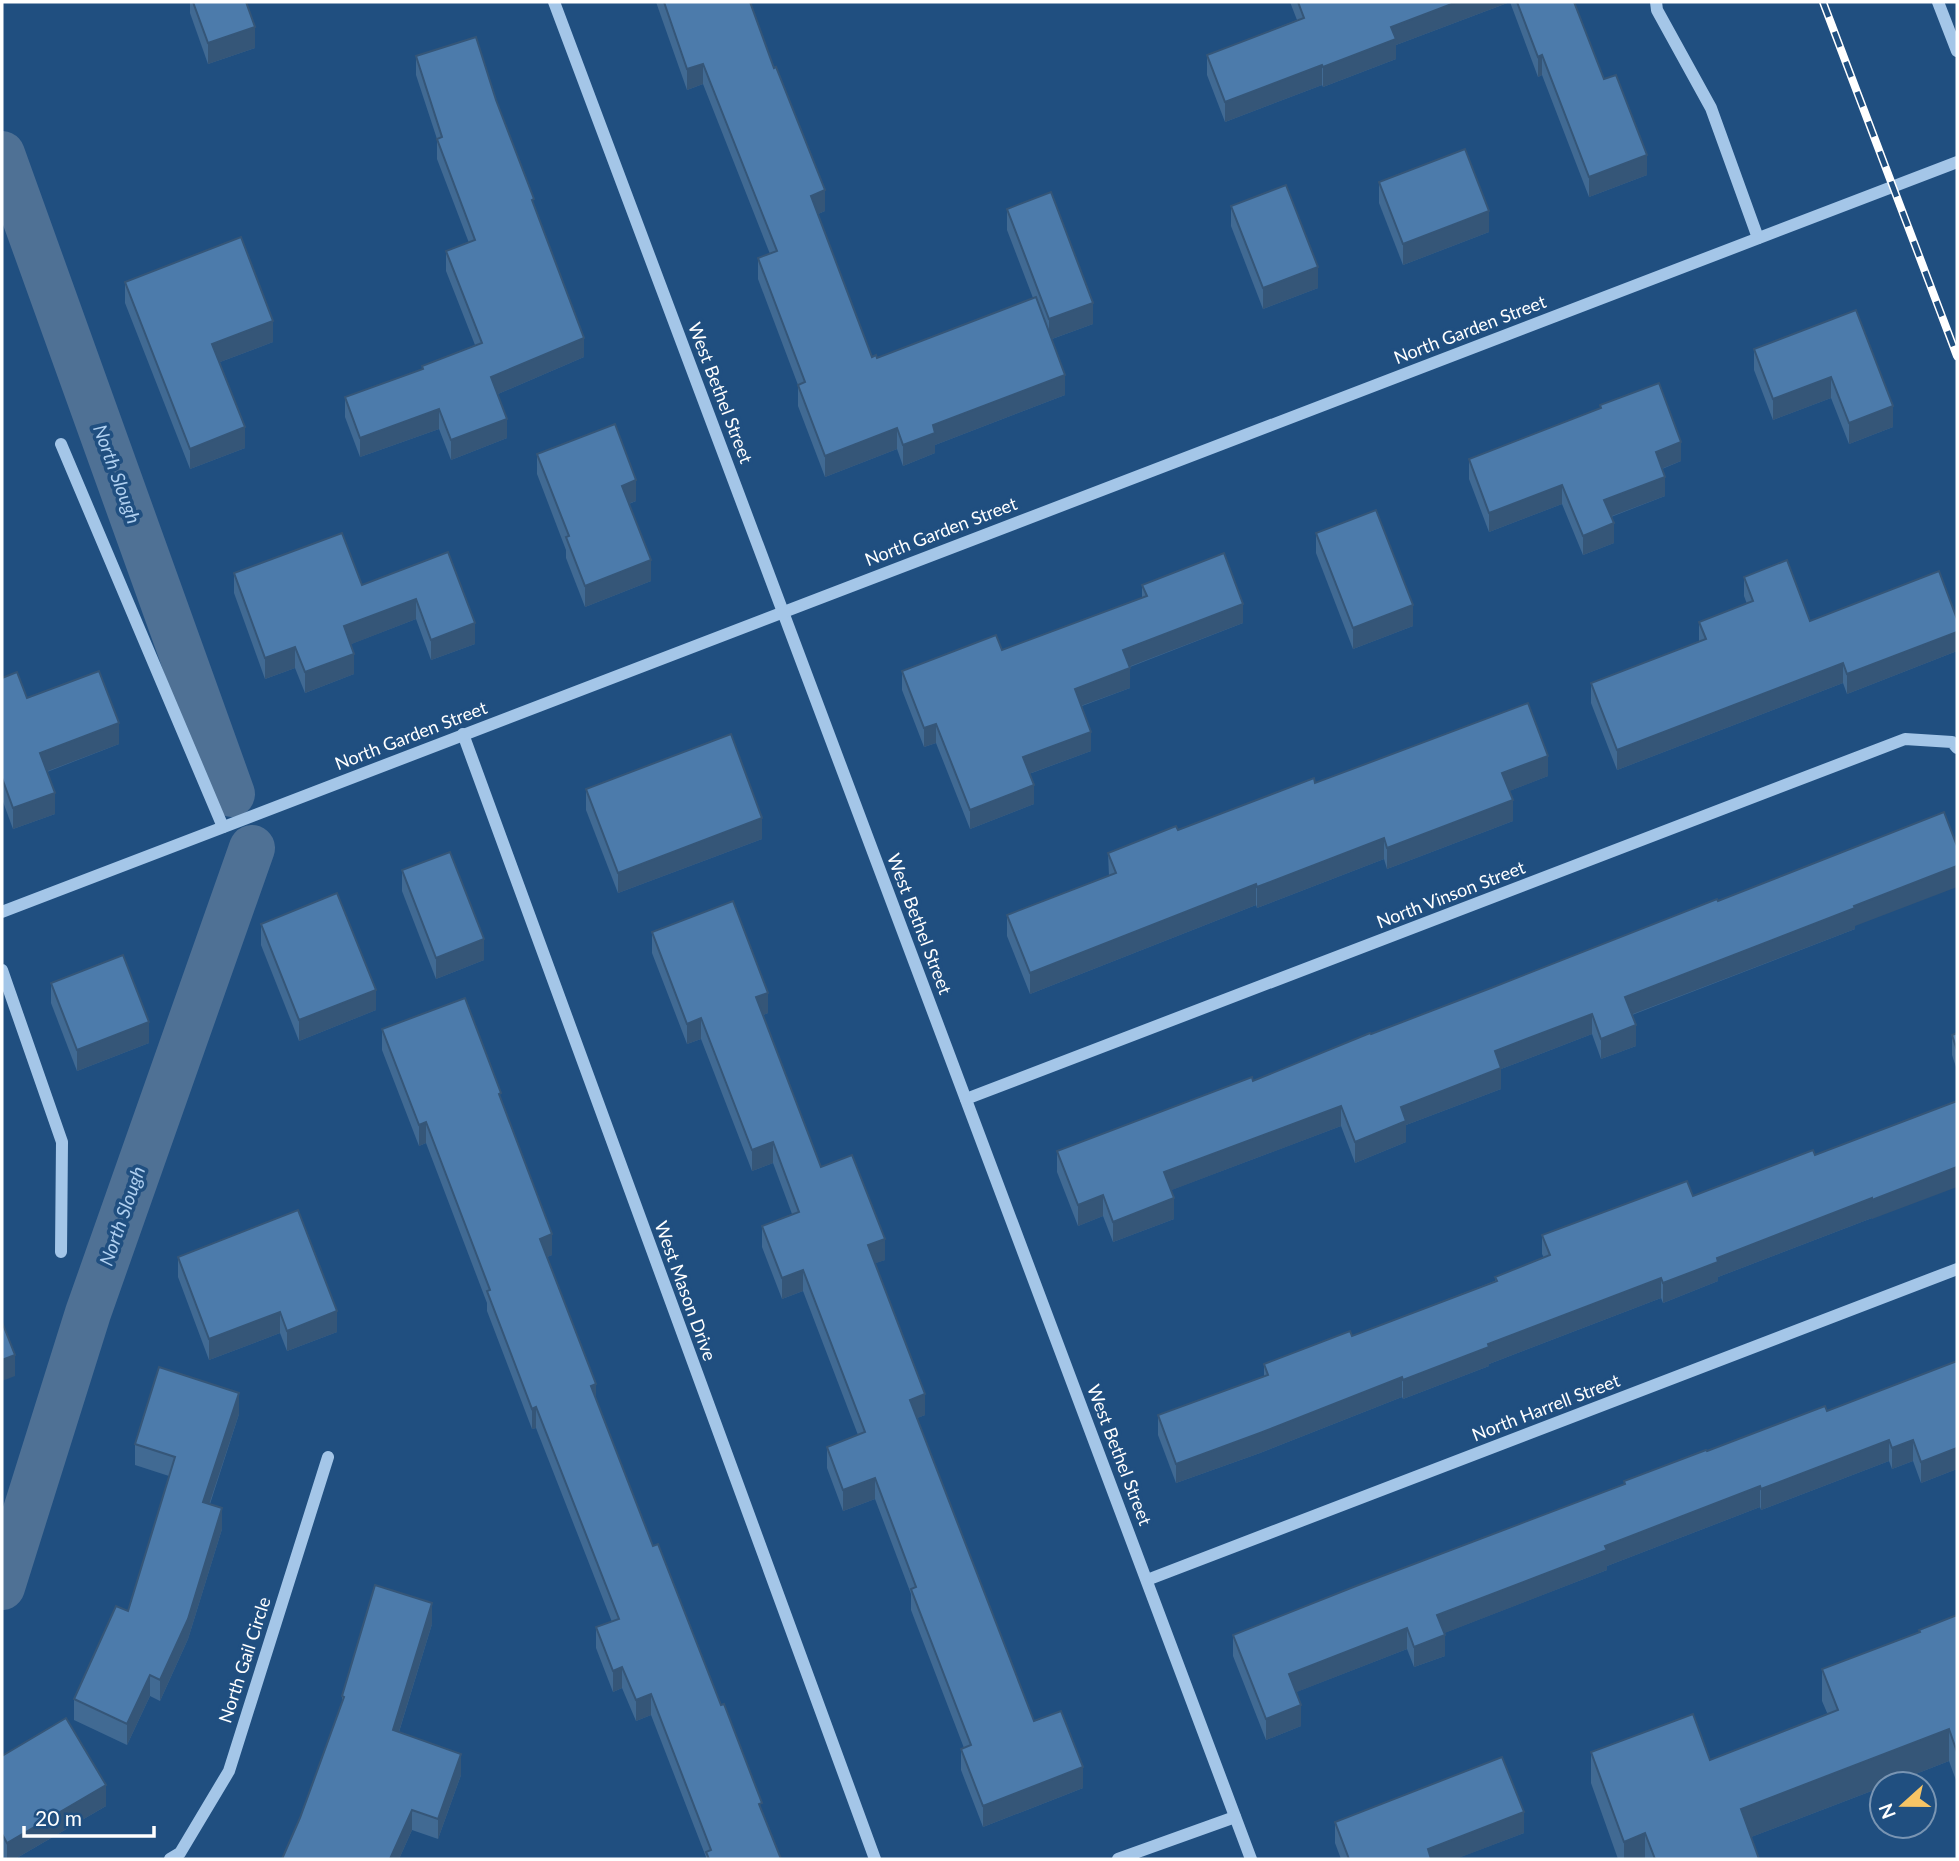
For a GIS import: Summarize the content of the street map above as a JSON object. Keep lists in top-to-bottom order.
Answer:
{
  "streets": {
    "street": [
      "North Garden Street",
      "West Bethel Street",
      "North Vinson Street",
      "West Mason Drive",
      "North Harrell Street",
      "North Gail Circle"
    ]
  },
  "crossings": [
    ["North Garden Street", "West Bethel Street"],
    ["North Garden Street", "West Mason Drive"],
    ["West Bethel Street", "North Vinson Street"],
    ["West Bethel Street", "North Harrell Street"]
  ],
  "water": ["North Slough"],
  "scale_bar": "20 m",
  "north": "left"
}
